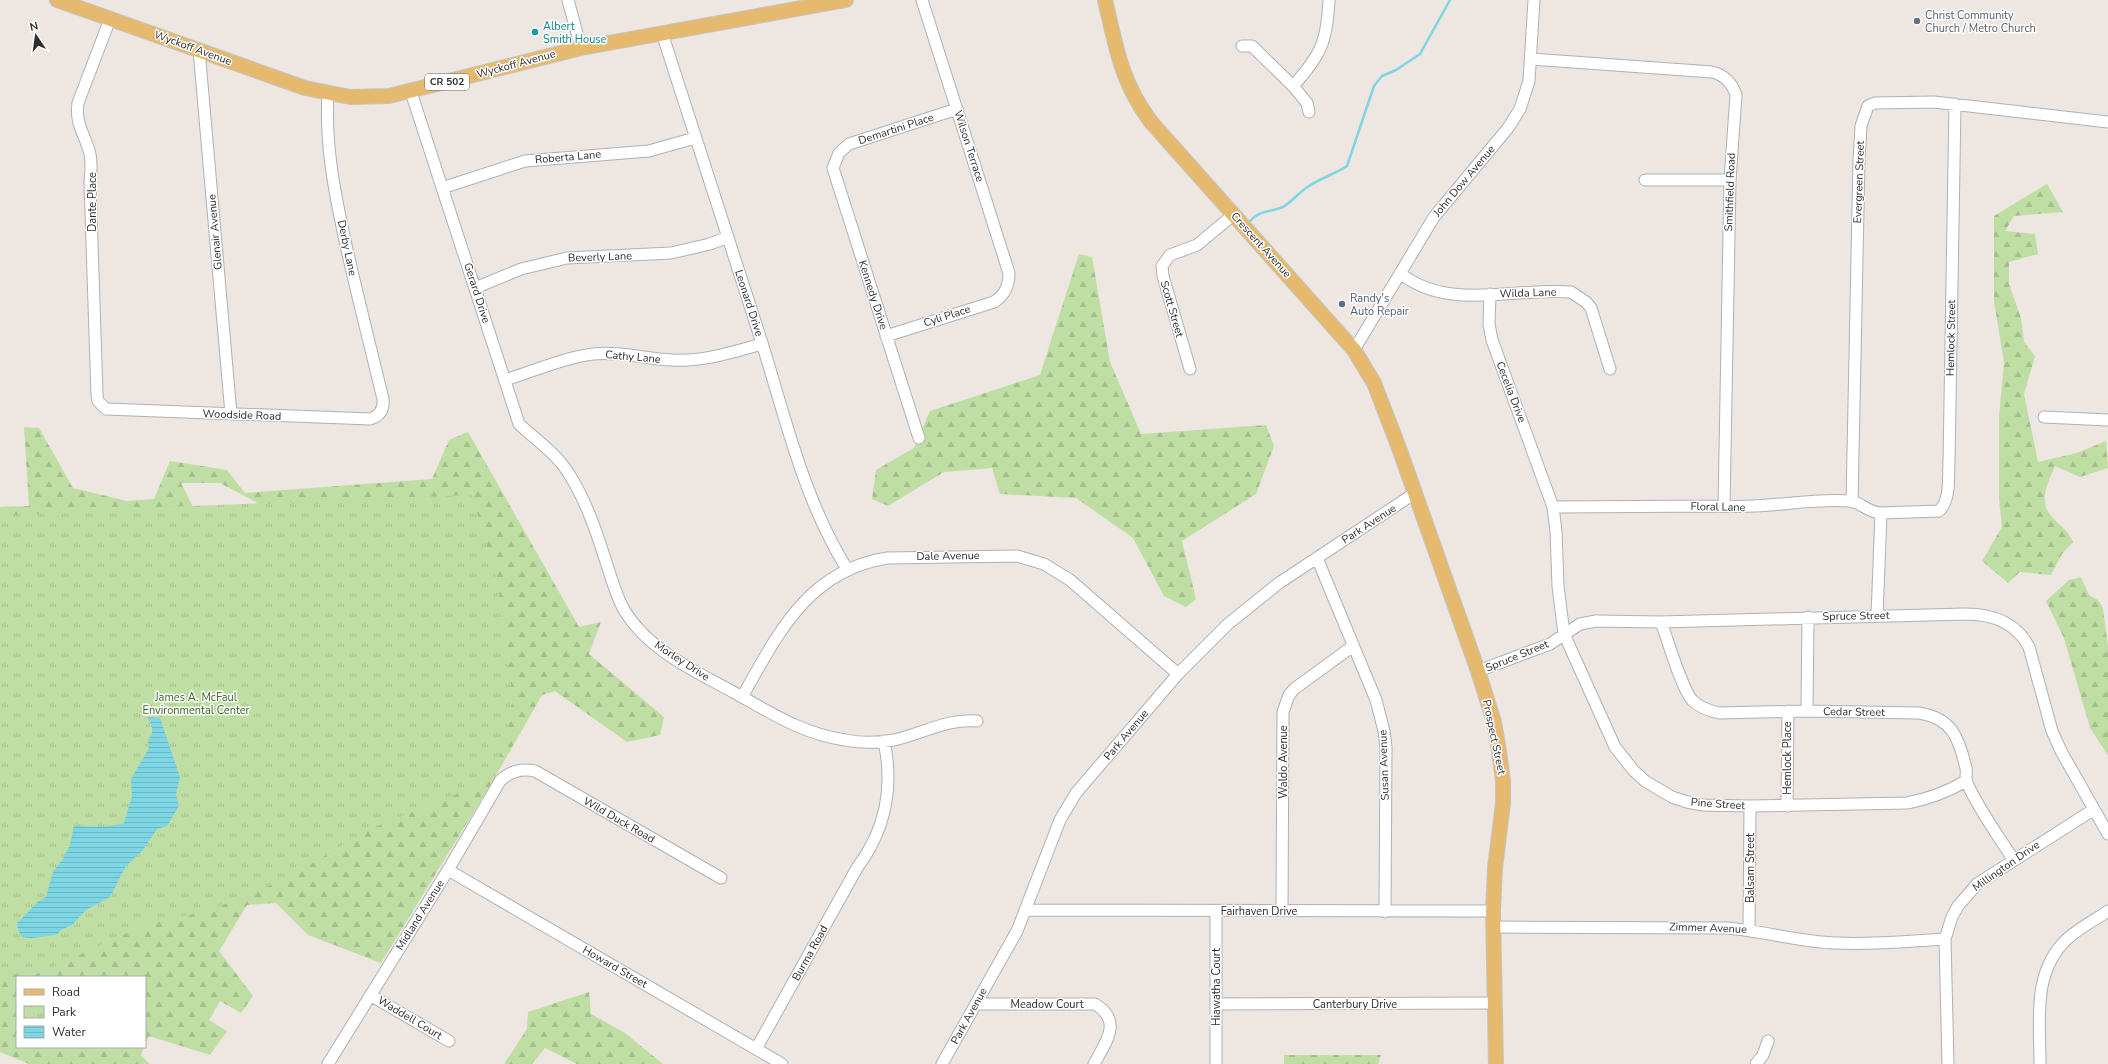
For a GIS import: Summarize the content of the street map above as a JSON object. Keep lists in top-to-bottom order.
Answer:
{
  "streets": {
    "main road": [
      "Wyckoff Avenue",
      "CR 502",
      "Crescent Avenue",
      "Prospect Street"
    ],
    "street": [
      "Demartini Place",
      "Wilson Terrace",
      "Roberta Lane",
      "John Dow Avenue",
      "Evergreen Street",
      "Smithfield Road",
      "Dante Place",
      "Glenair Avenue",
      "Derby Lane",
      "Beverly Lane",
      "Gerard Drive",
      "Wilda Lane",
      "Kennedy Drive",
      "Leonard Drive",
      "Scott Street",
      "Cyli Place",
      "Hemlock Street",
      "Cathy Lane",
      "Cecelia Drive",
      "Woodside Road",
      "Floral Lane",
      "Park Avenue",
      "Dale Avenue",
      "Spruce Street",
      "Morley Drive",
      "Cedar Street",
      "Hemlock Place",
      "Waldo Avenue",
      "Susan Avenue",
      "Pine Street",
      "Wild Duck Road",
      "Millington Drive",
      "Balsam Street",
      "Fairhaven Drive",
      "Midland Avenue",
      "Zimmer Avenue",
      "Burma Road",
      "Howard Street",
      "Hiawatha Court",
      "Meadow Court",
      "Canterbury Drive",
      "Waddell Court"
    ]
  },
  "crossings": [
    ["Wyckoff Avenue", "Dante Place"],
    ["Wyckoff Avenue", "Glenair Avenue"],
    ["Wyckoff Avenue", "Derby Lane"],
    ["Wyckoff Avenue", "Gerard Drive"],
    ["Wyckoff Avenue", "Leonard Drive"],
    ["Demartini Place", "Wilson Terrace"],
    ["Demartini Place", "Kennedy Drive"],
    ["Wilson Terrace", "Cyli Place"],
    ["Roberta Lane", "Gerard Drive"],
    ["Roberta Lane", "Leonard Drive"],
    ["John Dow Avenue", "Smithfield Road"],
    ["John Dow Avenue", "Crescent Avenue"],
    ["John Dow Avenue", "Wilda Lane"],
    ["Evergreen Street", "Hemlock Street"],
    ["Evergreen Street", "Floral Lane"],
    ["Smithfield Road", "Floral Lane"],
    ["Dante Place", "Woodside Road"],
    ["Glenair Avenue", "Woodside Road"],
    ["Crescent Avenue", "Scott Street"],
    ["Crescent Avenue", "Park Avenue"],
    ["Crescent Avenue", "Prospect Street"],
    ["Derby Lane", "Woodside Road"],
    ["Beverly Lane", "Gerard Drive"],
    ["Beverly Lane", "Leonard Drive"],
    ["Gerard Drive", "Cathy Lane"],
    ["Gerard Drive", "Morley Drive"],
    ["Wilda Lane", "Cecelia Drive"],
    ["Kennedy Drive", "Cyli Place"],
    ["Leonard Drive", "Cathy Lane"],
    ["Leonard Drive", "Dale Avenue"],
    ["Hemlock Street", "Floral Lane"],
    ["Cecelia Drive", "Pine Street"],
    ["Floral Lane", "Pine Street"],
    ["Park Avenue", "Dale Avenue"],
    ["Park Avenue", "Prospect Street"],
    ["Park Avenue", "Susan Avenue"],
    ["Park Avenue", "Fairhaven Drive"],
    ["Park Avenue", "Meadow Court"],
    ["Dale Avenue", "Morley Drive"],
    ["Spruce Street", "Cedar Street"],
    ["Spruce Street", "Prospect Street"],
    ["Spruce Street", "Pine Street"],
    ["Spruce Street", "Millington Drive"],
    ["Morley Drive", "Burma Road"],
    ["Cedar Street", "Hemlock Place"],
    ["Cedar Street", "Pine Street"],
    ["Cedar Street", "Millington Drive"],
    ["Prospect Street", "Fairhaven Drive"],
    ["Prospect Street", "Zimmer Avenue"],
    ["Prospect Street", "Canterbury Drive"],
    ["Hemlock Place", "Pine Street"],
    ["Waldo Avenue", "Susan Avenue"],
    ["Waldo Avenue", "Fairhaven Drive"],
    ["Susan Avenue", "Fairhaven Drive"],
    ["Pine Street", "Balsam Street"],
    ["Wild Duck Road", "Midland Avenue"],
    ["Millington Drive", "Zimmer Avenue"],
    ["Balsam Street", "Zimmer Avenue"],
    ["Fairhaven Drive", "Hiawatha Court"],
    ["Midland Avenue", "Howard Street"],
    ["Midland Avenue", "Waddell Court"],
    ["Burma Road", "Howard Street"],
    ["Hiawatha Court", "Canterbury Drive"]
  ],
  "parks": ["James A. McFaul Environmental Center"],
  "places": ["Christ Community Church / Metro Church", "Albert Smith House", "Randy's Auto Repair"],
  "legend": ["Road", "Park", "Water"],
  "north": "top"
}
